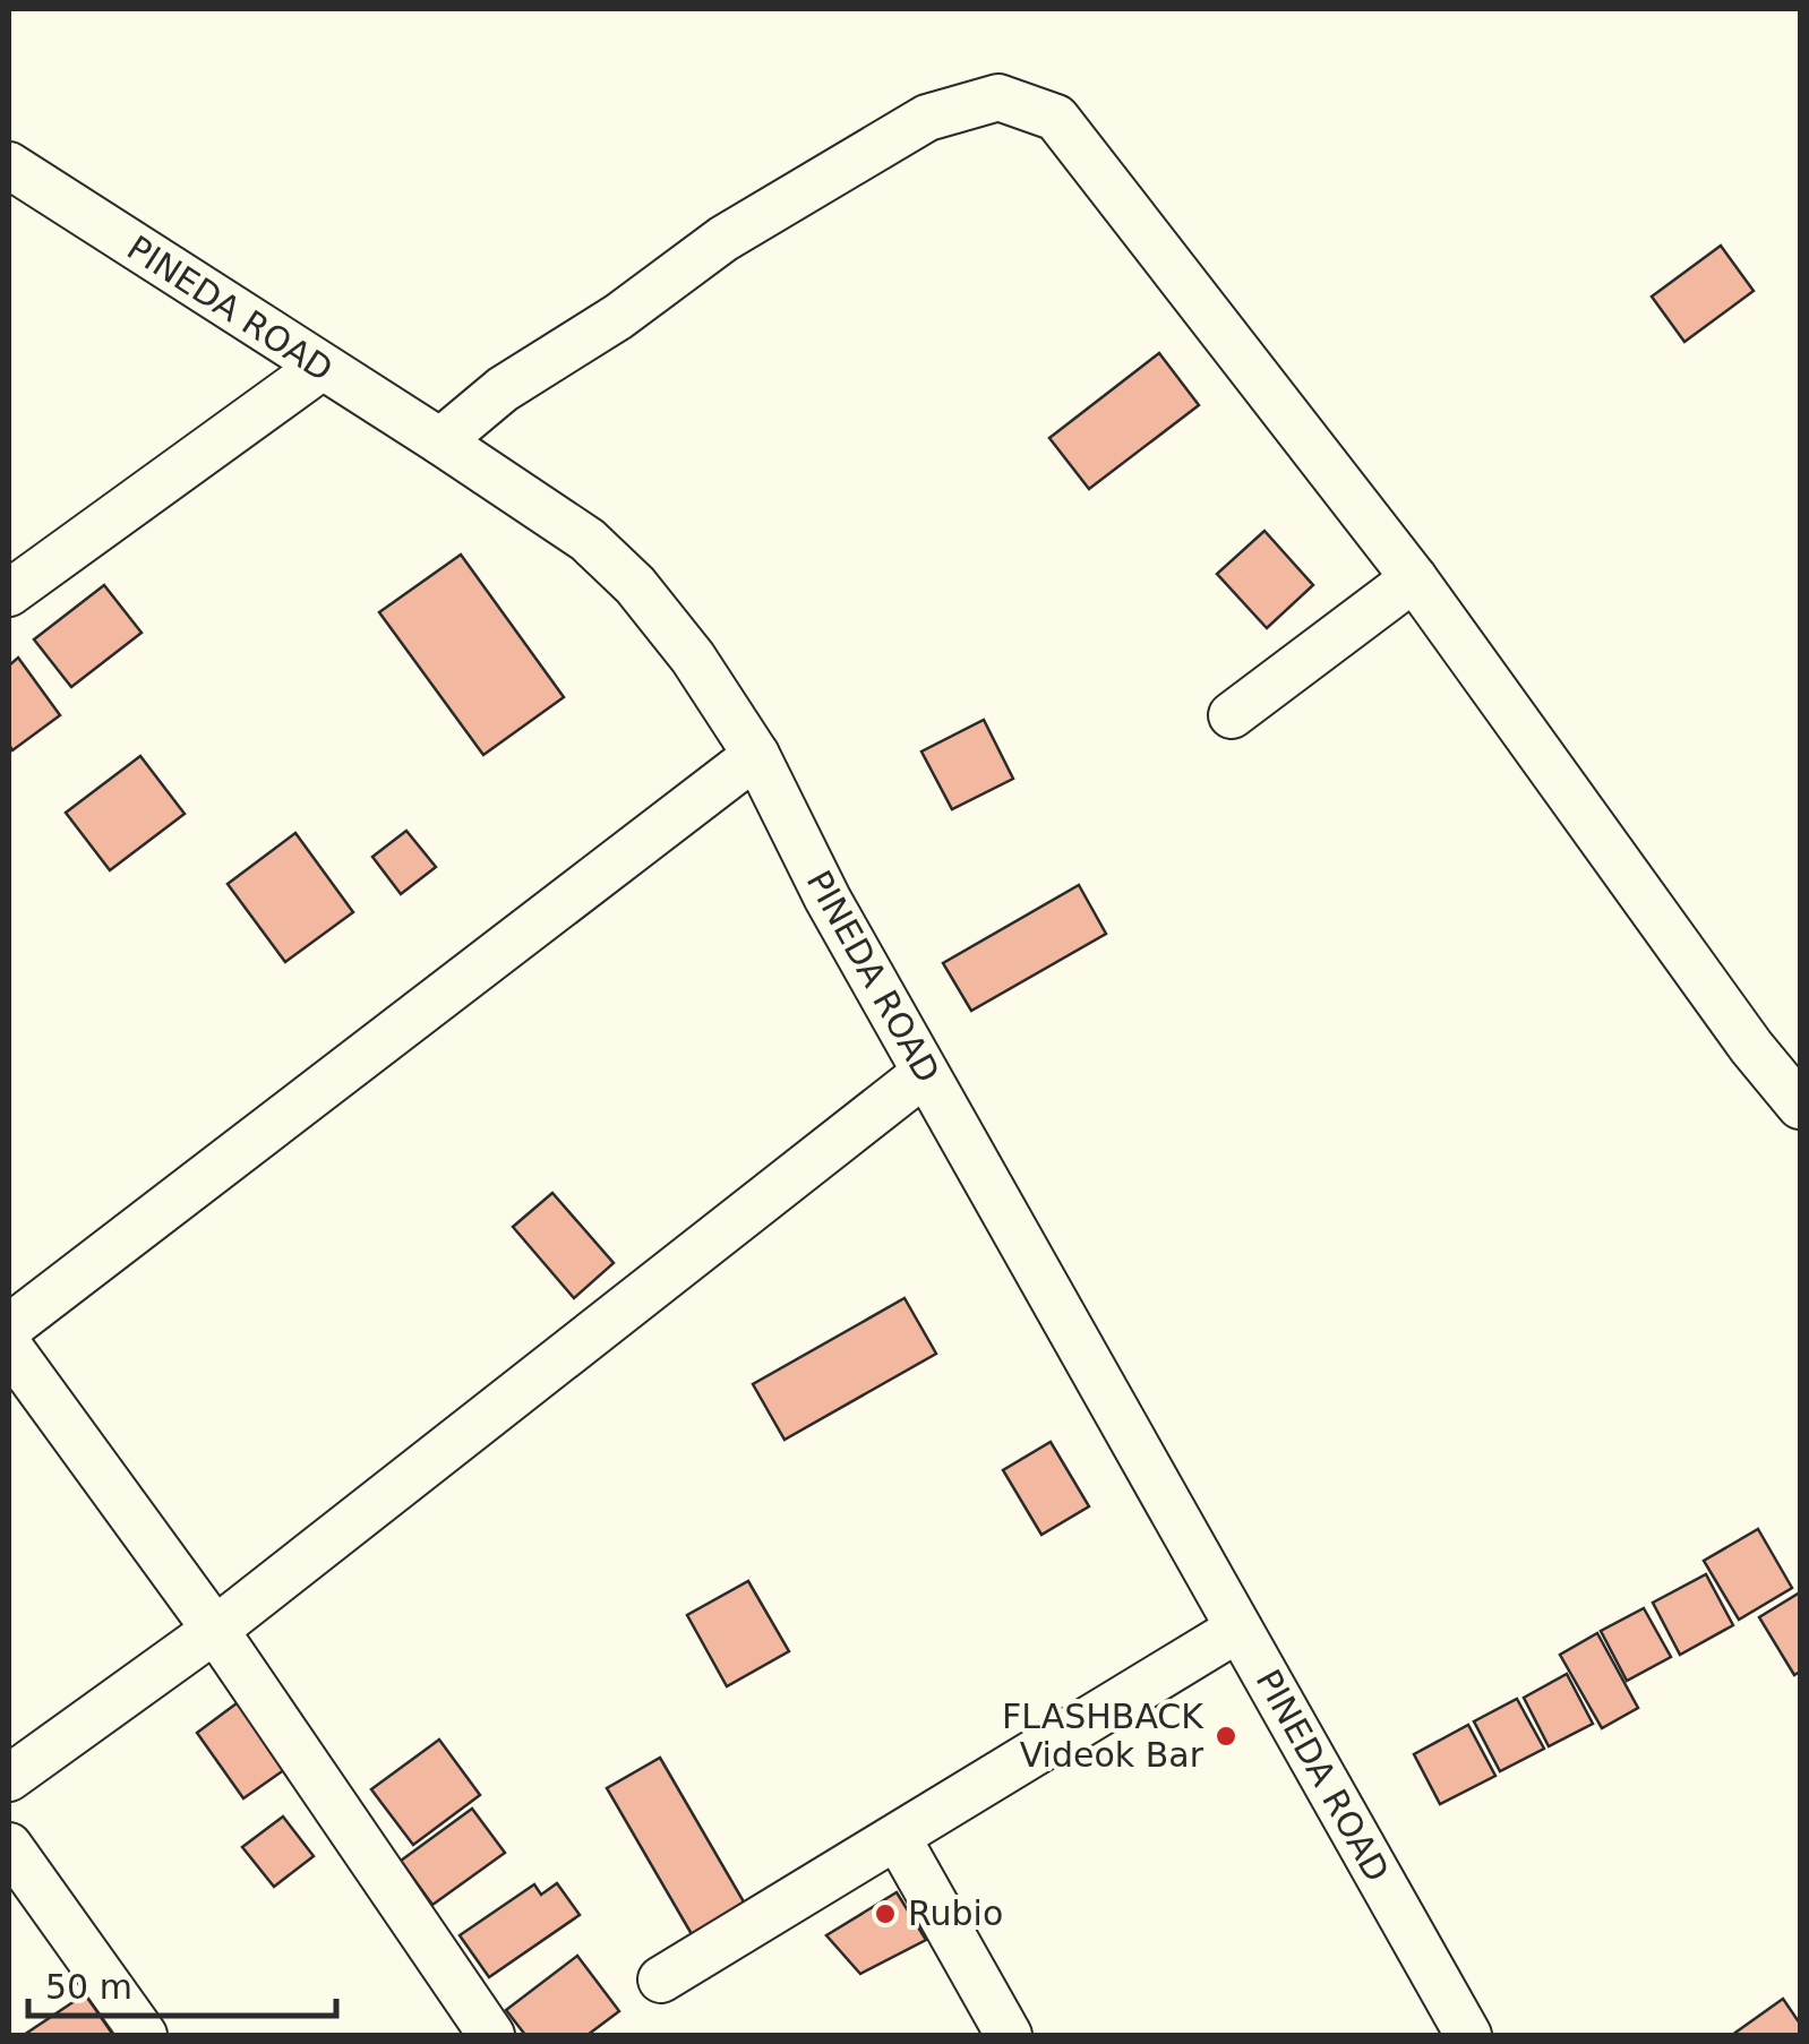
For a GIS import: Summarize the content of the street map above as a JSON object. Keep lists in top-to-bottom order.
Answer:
{
  "streets": {
    "street": ["PINEDA ROAD"]
  },
  "places": ["FLASHBACK Videok Bar", "Rubio"],
  "scale_bar": "50 m"
}
